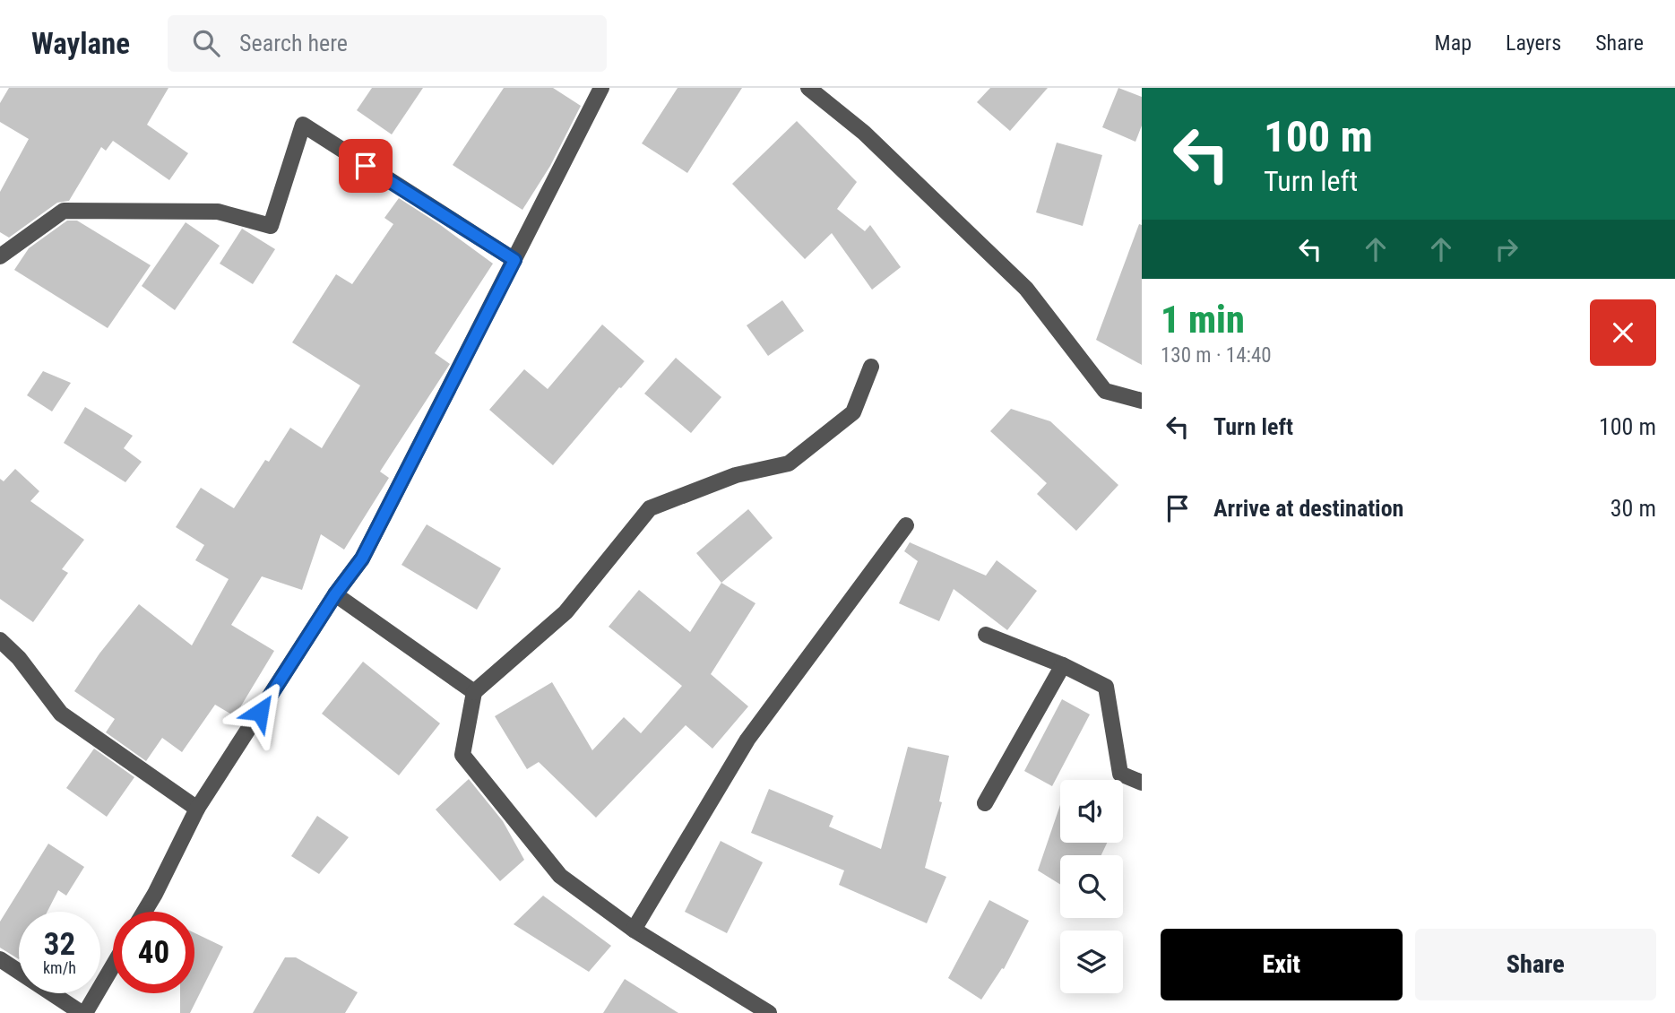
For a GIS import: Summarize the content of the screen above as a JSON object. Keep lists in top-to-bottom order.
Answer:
{
  "page": {
    "header": "Waylane",
    "search": "Search here",
    "nav": ["Map", "Layers", "Share"],
    "turn": ["100 m", "Turn left"],
    "heading": ["1 min", "130 m · 14:40"],
    "list": [
      {
        "name": "Turn left",
        "value": "100 m"
      },
      {
        "name": "Arrive at destination",
        "value": "30 m"
      }
    ],
    "speed": "32 km/h",
    "limit": "40",
    "buttons": ["Exit", "Share"]
  }
}
